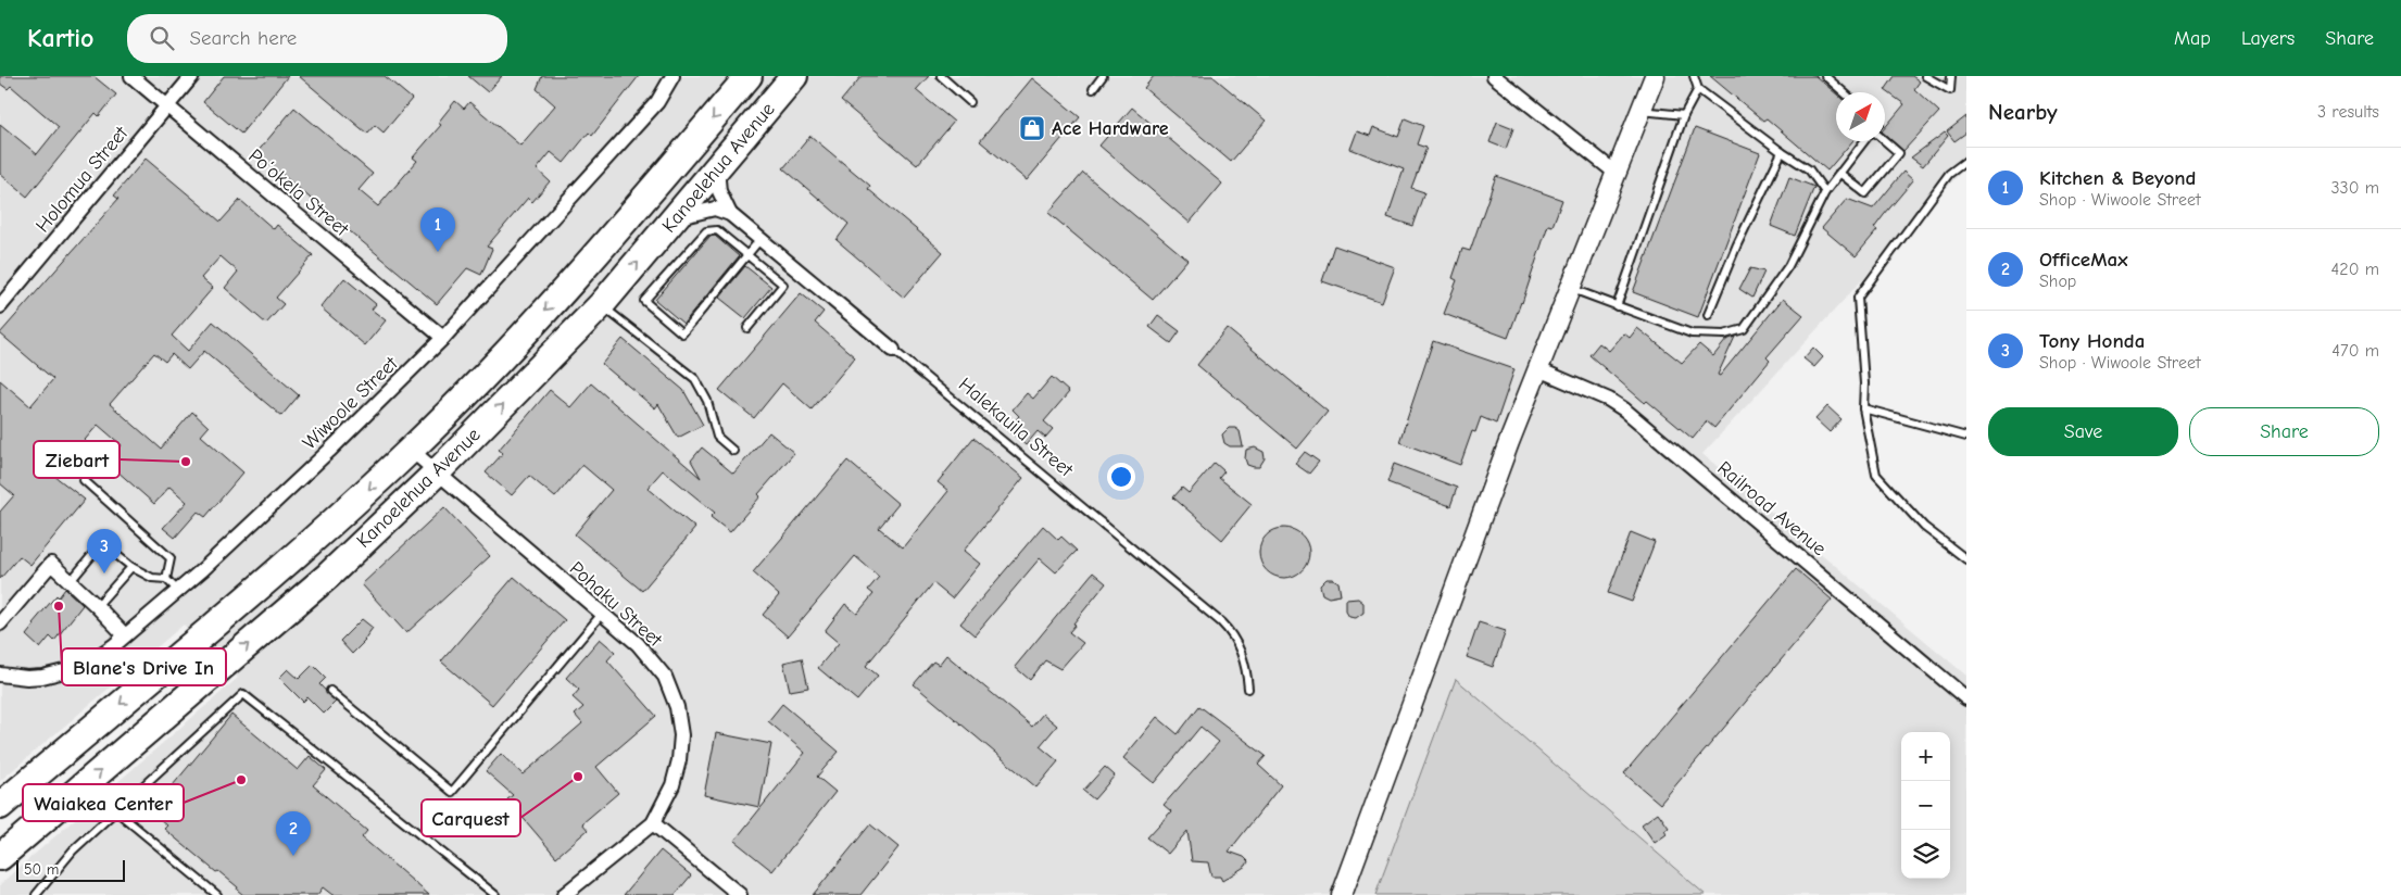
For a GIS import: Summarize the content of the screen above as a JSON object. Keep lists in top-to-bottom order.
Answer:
{
  "streets": {
    "highway": ["Kanoelehua Avenue"],
    "street": [
      "Holomua Street",
      "Po‘okela Street",
      "Wiwoole Street",
      "Halekauila Street",
      "Railroad Avenue",
      "Pohaku Street"
    ]
  },
  "crossings": [
    ["Kanoelehua Avenue", "Halekauila Street"],
    ["Kanoelehua Avenue", "Pohaku Street"],
    ["Holomua Street", "Po‘okela Street"],
    ["Po‘okela Street", "Wiwoole Street"]
  ],
  "places": {
    "shop": ["Ace Hardware"],
    "other": [
      "Ziebart",
      "Blane's Drive In",
      "Carquest",
      "Waiakea Center"
    ]
  },
  "scale_bar": "50 m",
  "north": "top right",
  "page": {
    "header": "Kartio",
    "search": "Search here",
    "nav": ["Map", "Layers", "Share"],
    "heading": ["Nearby", "3 results"],
    "list": [
      {
        "mark": "1",
        "name": "Kitchen & Beyond",
        "note": "Shop · Wiwoole Street",
        "value": "330 m"
      },
      {
        "mark": "2",
        "name": "OfficeMax",
        "note": "Shop",
        "value": "420 m"
      },
      {
        "mark": "3",
        "name": "Tony Honda",
        "note": "Shop · Wiwoole Street",
        "value": "470 m"
      }
    ],
    "pins": ["1", "3", "2"],
    "buttons": ["Save", "Share"],
    "map_buttons": ["+", "−"],
    "scale": "50 m"
  }
}
